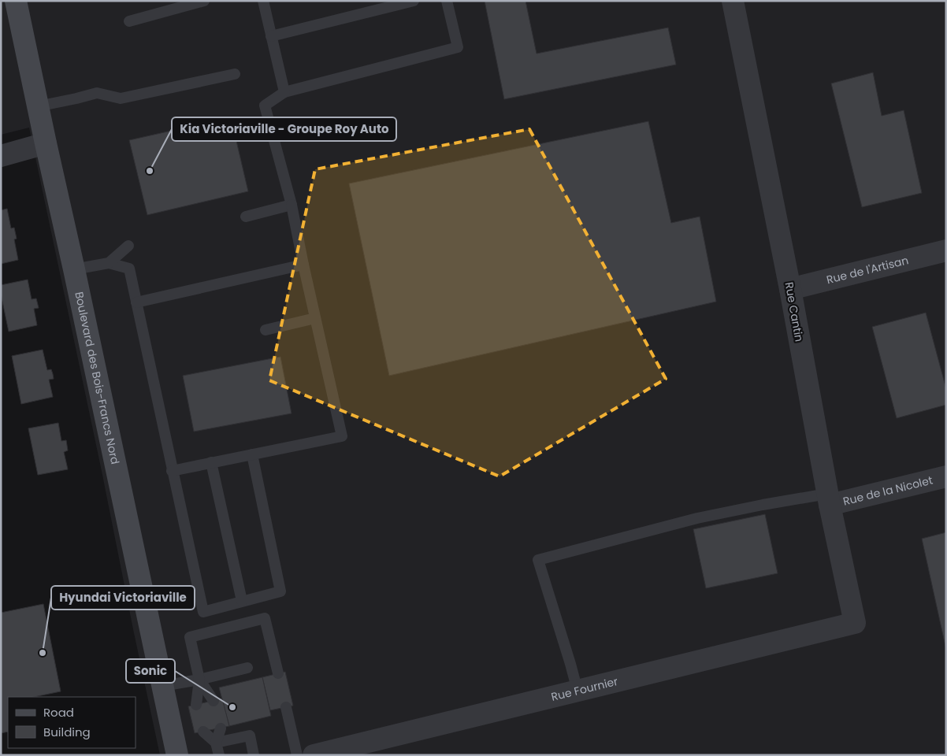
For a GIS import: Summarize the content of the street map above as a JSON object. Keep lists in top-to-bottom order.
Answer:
{
  "streets": {
    "street": [
      "Rue de l'Artisan",
      "Rue Cantin",
      "Boulevard des Bois-Francs Nord",
      "Rue de la Nicolet",
      "Rue Fournier"
    ]
  },
  "crossings": [
    ["Rue de l'Artisan", "Rue Cantin"],
    ["Rue Cantin", "Rue de la Nicolet"],
    ["Rue Cantin", "Rue Fournier"]
  ],
  "places": ["Kia Victoriaville - Groupe Roy Auto", "Hyundai Victoriaville", "Sonic"],
  "legend": ["Road", "Building"]
}
